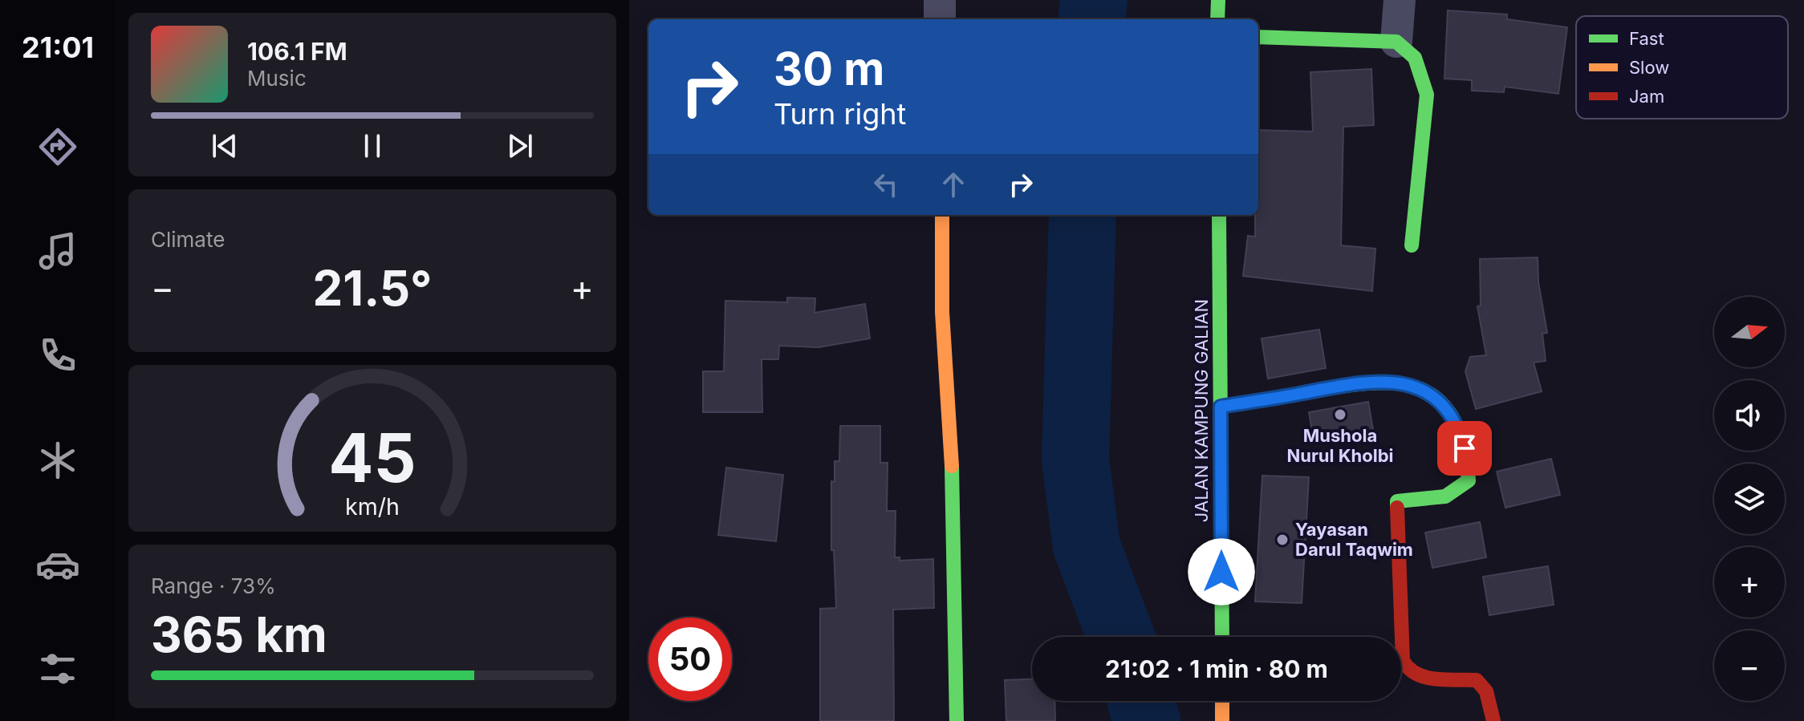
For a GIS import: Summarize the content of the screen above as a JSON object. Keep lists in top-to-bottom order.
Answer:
{
  "streets": {
    "street": ["JALAN KAMPUNG GALIAN"]
  },
  "places": ["Mushola Nurul Kholbi", "Yayasan Darul Taqwim"],
  "legend": ["Fast", "Slow", "Jam"],
  "north": "right",
  "page": {
    "tabs": "21:01",
    "turn": ["30 m", "Turn right"],
    "song": ["106.1 FM", "Music"],
    "tile": [
      "Climate",
      ["Range · 73%", "365 km"]
    ],
    "heat": ["−", "21.5°", "+"],
    "map_buttons": ["+", "−"],
    "limit": "50",
    "trip": "21:02 · 1 min · 80 m",
    "gauge": ["45", "km/h"]
  }
}
